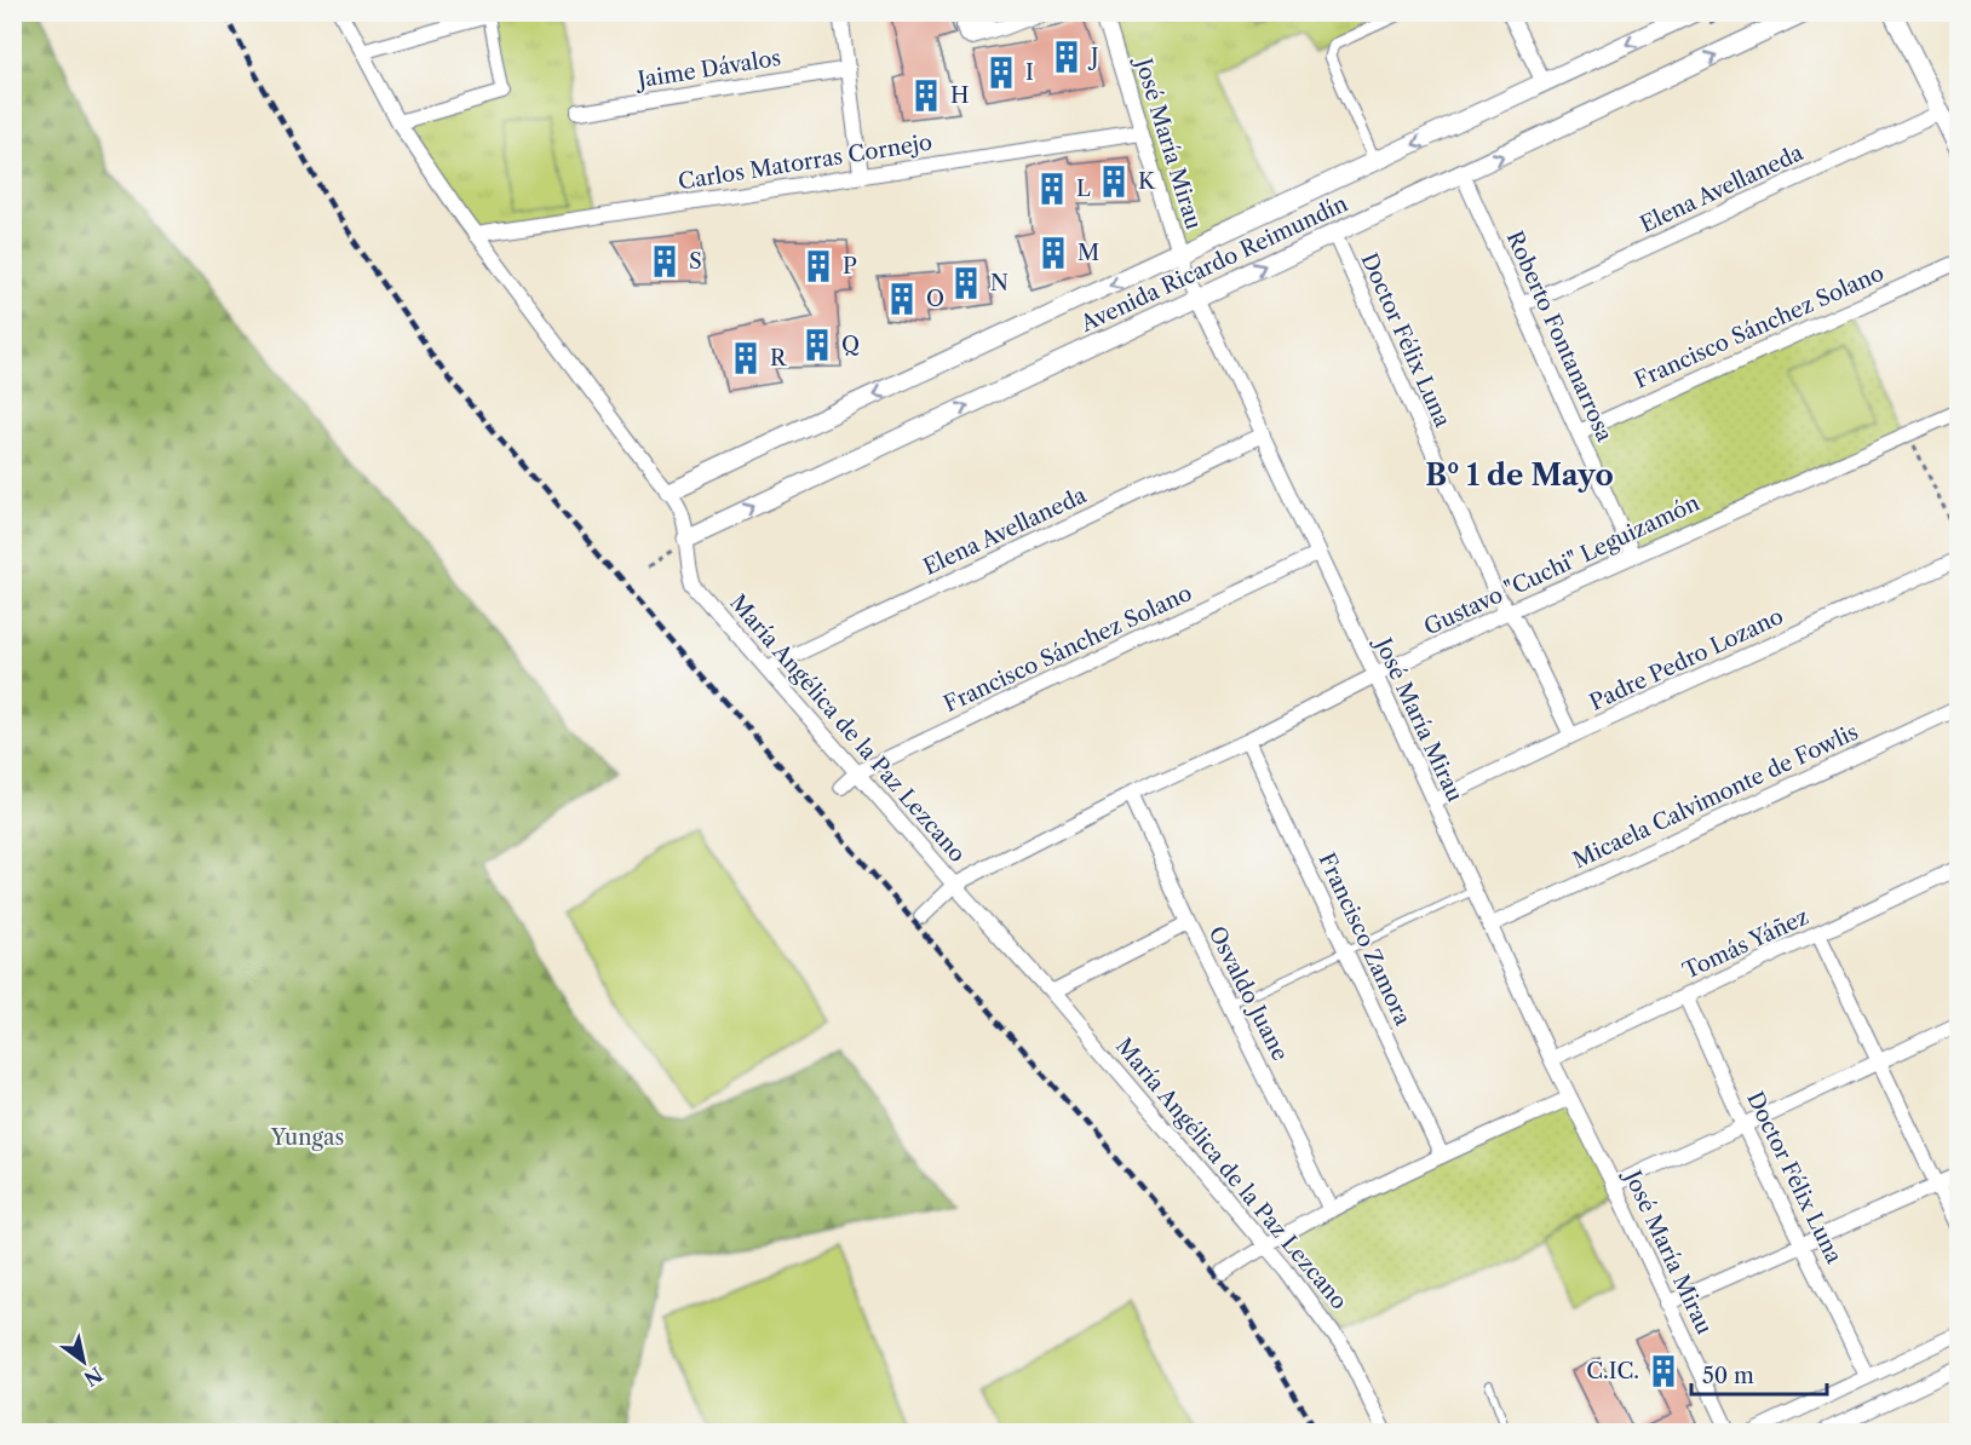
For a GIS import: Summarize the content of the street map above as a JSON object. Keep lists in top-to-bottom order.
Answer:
{
  "streets": {
    "street": [
      "Jaime Dávalos",
      "José María Mirau",
      "Carlos Matorras Cornejo",
      "Elena Avellaneda",
      "Avenida Ricardo Reimundín",
      "Francisco Sánchez Solano",
      "Roberto Fontanarrosa",
      "Doctor Félix Luna",
      "Gustavo \"Cuchi\" Leguizamón",
      "Padre Pedro Lozano",
      "María Angélica de la Paz Lezcano",
      "Micaela Calvimonte de Fowlis",
      "Francisco Zamora",
      "Tomás Yáñez",
      "Osvaldo Juane"
    ]
  },
  "crossings": [
    ["José María Mirau", "Carlos Matorras Cornejo"],
    ["José María Mirau", "Elena Avellaneda"],
    ["José María Mirau", "Avenida Ricardo Reimundín"],
    ["José María Mirau", "Francisco Sánchez Solano"],
    ["José María Mirau", "Gustavo \"Cuchi\" Leguizamón"],
    ["José María Mirau", "Padre Pedro Lozano"],
    ["José María Mirau", "Micaela Calvimonte de Fowlis"],
    ["José María Mirau", "Tomás Yáñez"],
    ["Carlos Matorras Cornejo", "María Angélica de la Paz Lezcano"],
    ["Elena Avellaneda", "Roberto Fontanarrosa"],
    ["Elena Avellaneda", "María Angélica de la Paz Lezcano"],
    ["Avenida Ricardo Reimundín", "Roberto Fontanarrosa"],
    ["Avenida Ricardo Reimundín", "Doctor Félix Luna"],
    ["Avenida Ricardo Reimundín", "María Angélica de la Paz Lezcano"],
    ["Francisco Sánchez Solano", "Roberto Fontanarrosa"],
    ["Francisco Sánchez Solano", "María Angélica de la Paz Lezcano"],
    ["Roberto Fontanarrosa", "Gustavo \"Cuchi\" Leguizamón"],
    ["Doctor Félix Luna", "Gustavo \"Cuchi\" Leguizamón"],
    ["Doctor Félix Luna", "Padre Pedro Lozano"],
    ["Doctor Félix Luna", "Tomás Yáñez"],
    ["Gustavo \"Cuchi\" Leguizamón", "María Angélica de la Paz Lezcano"],
    ["Gustavo \"Cuchi\" Leguizamón", "Francisco Zamora"],
    ["Gustavo \"Cuchi\" Leguizamón", "Osvaldo Juane"]
  ],
  "districts": ["Bº 1 de Mayo"],
  "parks": ["Yungas"],
  "places": {
    "building": [
      "J",
      "I",
      "H",
      "K",
      "L",
      "M",
      "S",
      "P",
      "N",
      "O",
      "Q",
      "R",
      "C.IC."
    ]
  },
  "scale_bar": "50 m",
  "north": "bottom right"
}
